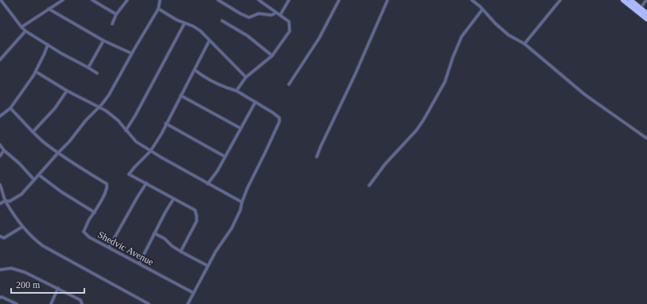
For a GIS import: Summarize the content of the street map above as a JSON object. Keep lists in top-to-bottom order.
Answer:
{
  "streets": {
    "street": ["Shedvic Avenue"]
  },
  "scale_bar": "200 m"
}
